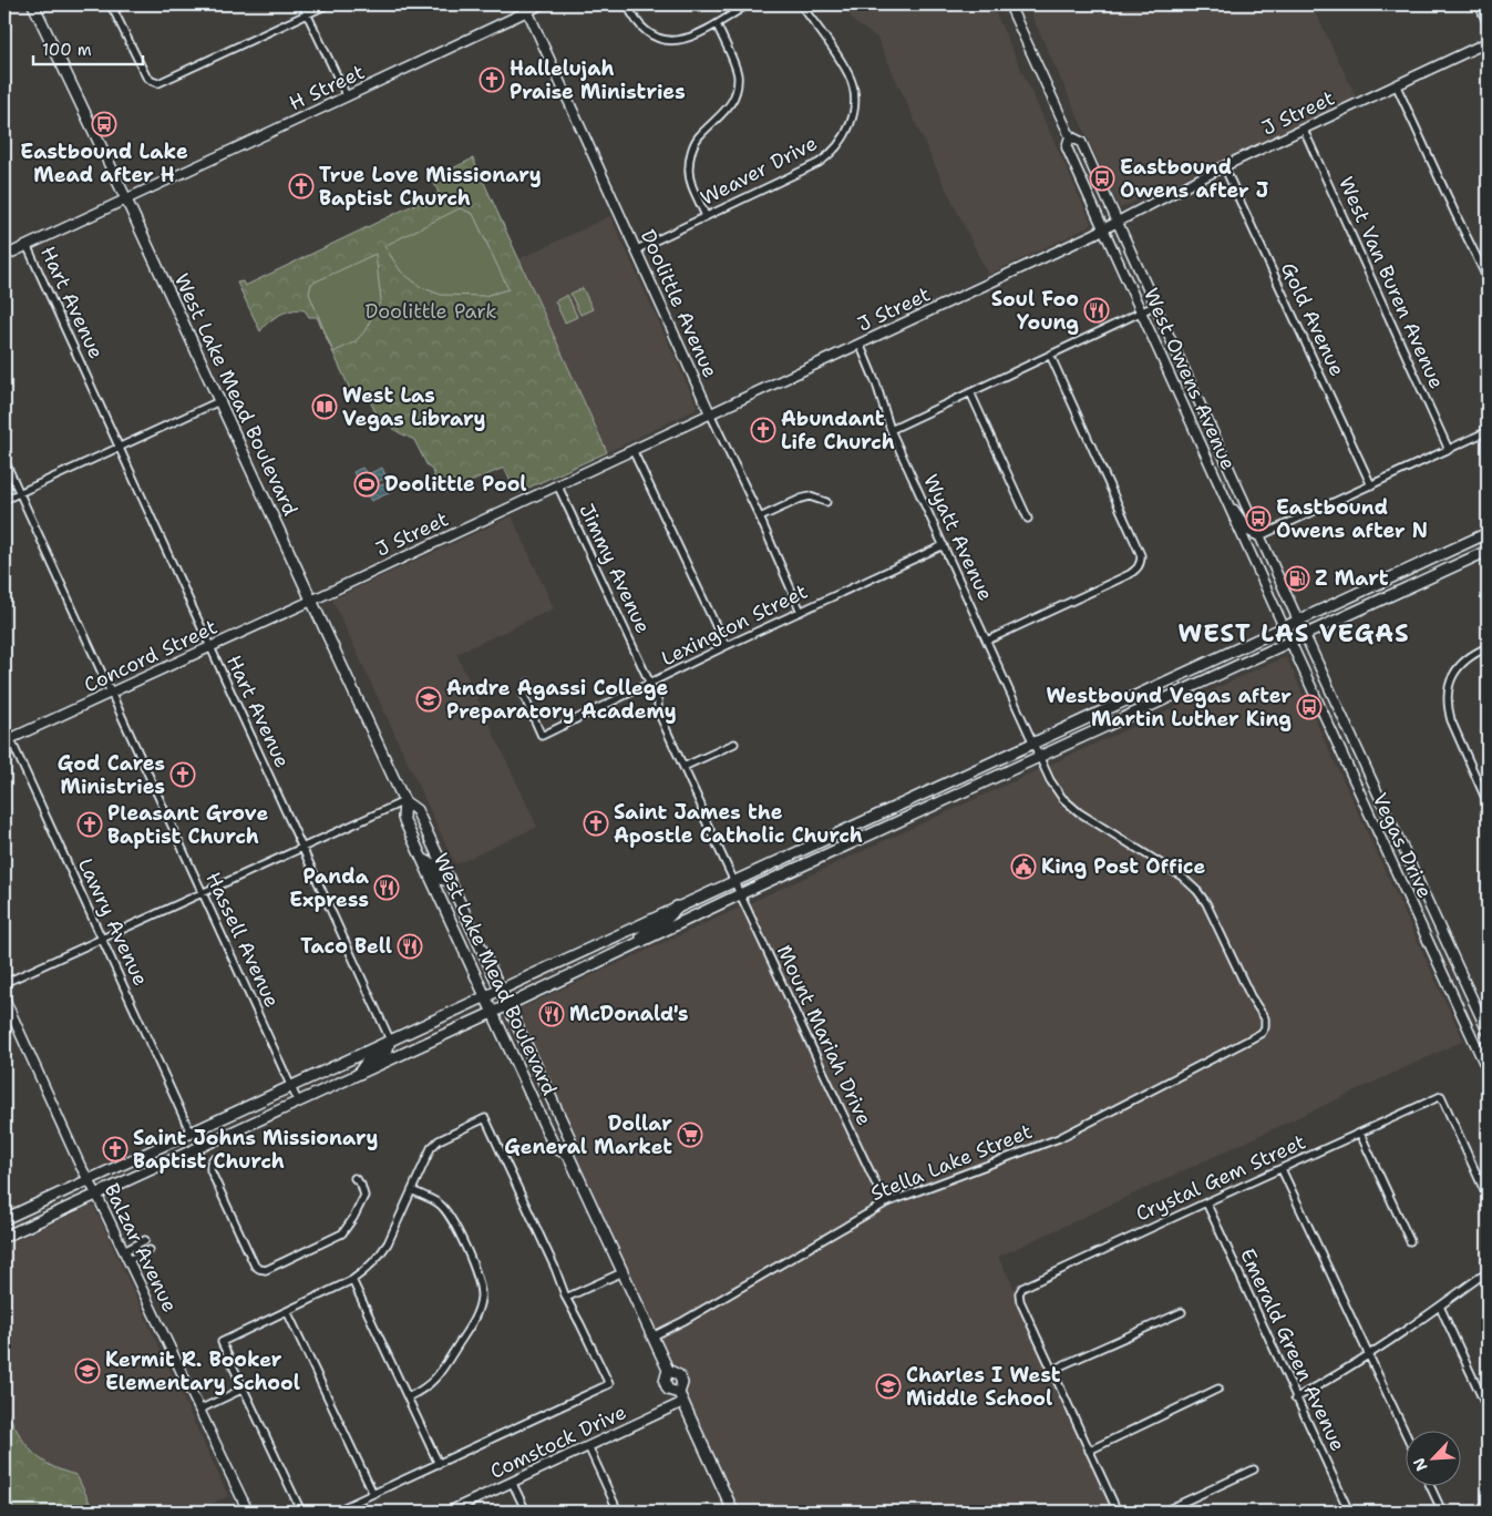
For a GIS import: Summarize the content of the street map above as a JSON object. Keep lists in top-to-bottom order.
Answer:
{
  "streets": {
    "main road": ["West Lake Mead Boulevard"],
    "street": [
      "H Street",
      "J Street",
      "Weaver Drive",
      "West Van Buren Avenue",
      "Hart Avenue",
      "Doolittle Avenue",
      "Gold Avenue",
      "West Owens Avenue",
      "Wyatt Avenue",
      "Jimmy Avenue",
      "Lexington Street",
      "Concord Street",
      "Vegas Drive",
      "Lawry Avenue",
      "Hassell Avenue",
      "Mount Mariah Drive",
      "Stella Lake Street",
      "Crystal Gem Street",
      "Balzar Avenue",
      "Emerald Green Avenue",
      "Comstock Drive"
    ]
  },
  "crossings": [
    ["H Street", "Hart Avenue"],
    ["H Street", "Doolittle Avenue"],
    ["H Street", "West Lake Mead Boulevard"],
    ["J Street", "West Van Buren Avenue"],
    ["J Street", "Doolittle Avenue"],
    ["J Street", "Gold Avenue"],
    ["J Street", "West Owens Avenue"],
    ["J Street", "West Lake Mead Boulevard"],
    ["J Street", "Wyatt Avenue"],
    ["J Street", "Jimmy Avenue"],
    ["J Street", "Concord Street"],
    ["Weaver Drive", "Doolittle Avenue"],
    ["Hart Avenue", "Concord Street"],
    ["Doolittle Avenue", "Lexington Street"],
    ["West Owens Avenue", "Vegas Drive"],
    ["West Lake Mead Boulevard", "Concord Street"],
    ["West Lake Mead Boulevard", "Stella Lake Street"],
    ["West Lake Mead Boulevard", "Comstock Drive"],
    ["Wyatt Avenue", "Lexington Street"],
    ["Wyatt Avenue", "Stella Lake Street"],
    ["Jimmy Avenue", "Lexington Street"],
    ["Jimmy Avenue", "Mount Mariah Drive"],
    ["Concord Street", "Lawry Avenue"],
    ["Concord Street", "Hassell Avenue"],
    ["Mount Mariah Drive", "Stella Lake Street"],
    ["Crystal Gem Street", "Emerald Green Avenue"]
  ],
  "districts": ["WEST LAS VEGAS"],
  "parks": ["Doolittle Park"],
  "places": {
    "church": [
      "Hallelujah Praise Ministries",
      "True Love Missionary Baptist Church",
      "Abundant Life Church",
      "God Cares Ministries",
      "Saint James the Apostle Catholic Church",
      "Pleasant Grove Baptist Church",
      "Saint Johns Missionary Baptist Church"
    ],
    "bus stop": [
      "Eastbound Lake Mead after H",
      "Eastbound Owens after J",
      "Eastbound Owens after N",
      "Westbound Vegas after Martin Luther King"
    ],
    "restaurant": [
      "Soul Foo Young",
      "Panda Express",
      "Taco Bell",
      "McDonald's"
    ],
    "library": ["West Las Vegas Library"],
    "sports": ["Doolittle Pool"],
    "fuel station": ["Z Mart"],
    "school or university": ["Andre Agassi College Preparatory Academy", "Kermit R. Booker Elementary School", "Charles I West Middle School"],
    "public building": ["King Post Office"],
    "supermarket": ["Dollar General Market"]
  },
  "scale_bar": "100 m",
  "north": "bottom left"
}
